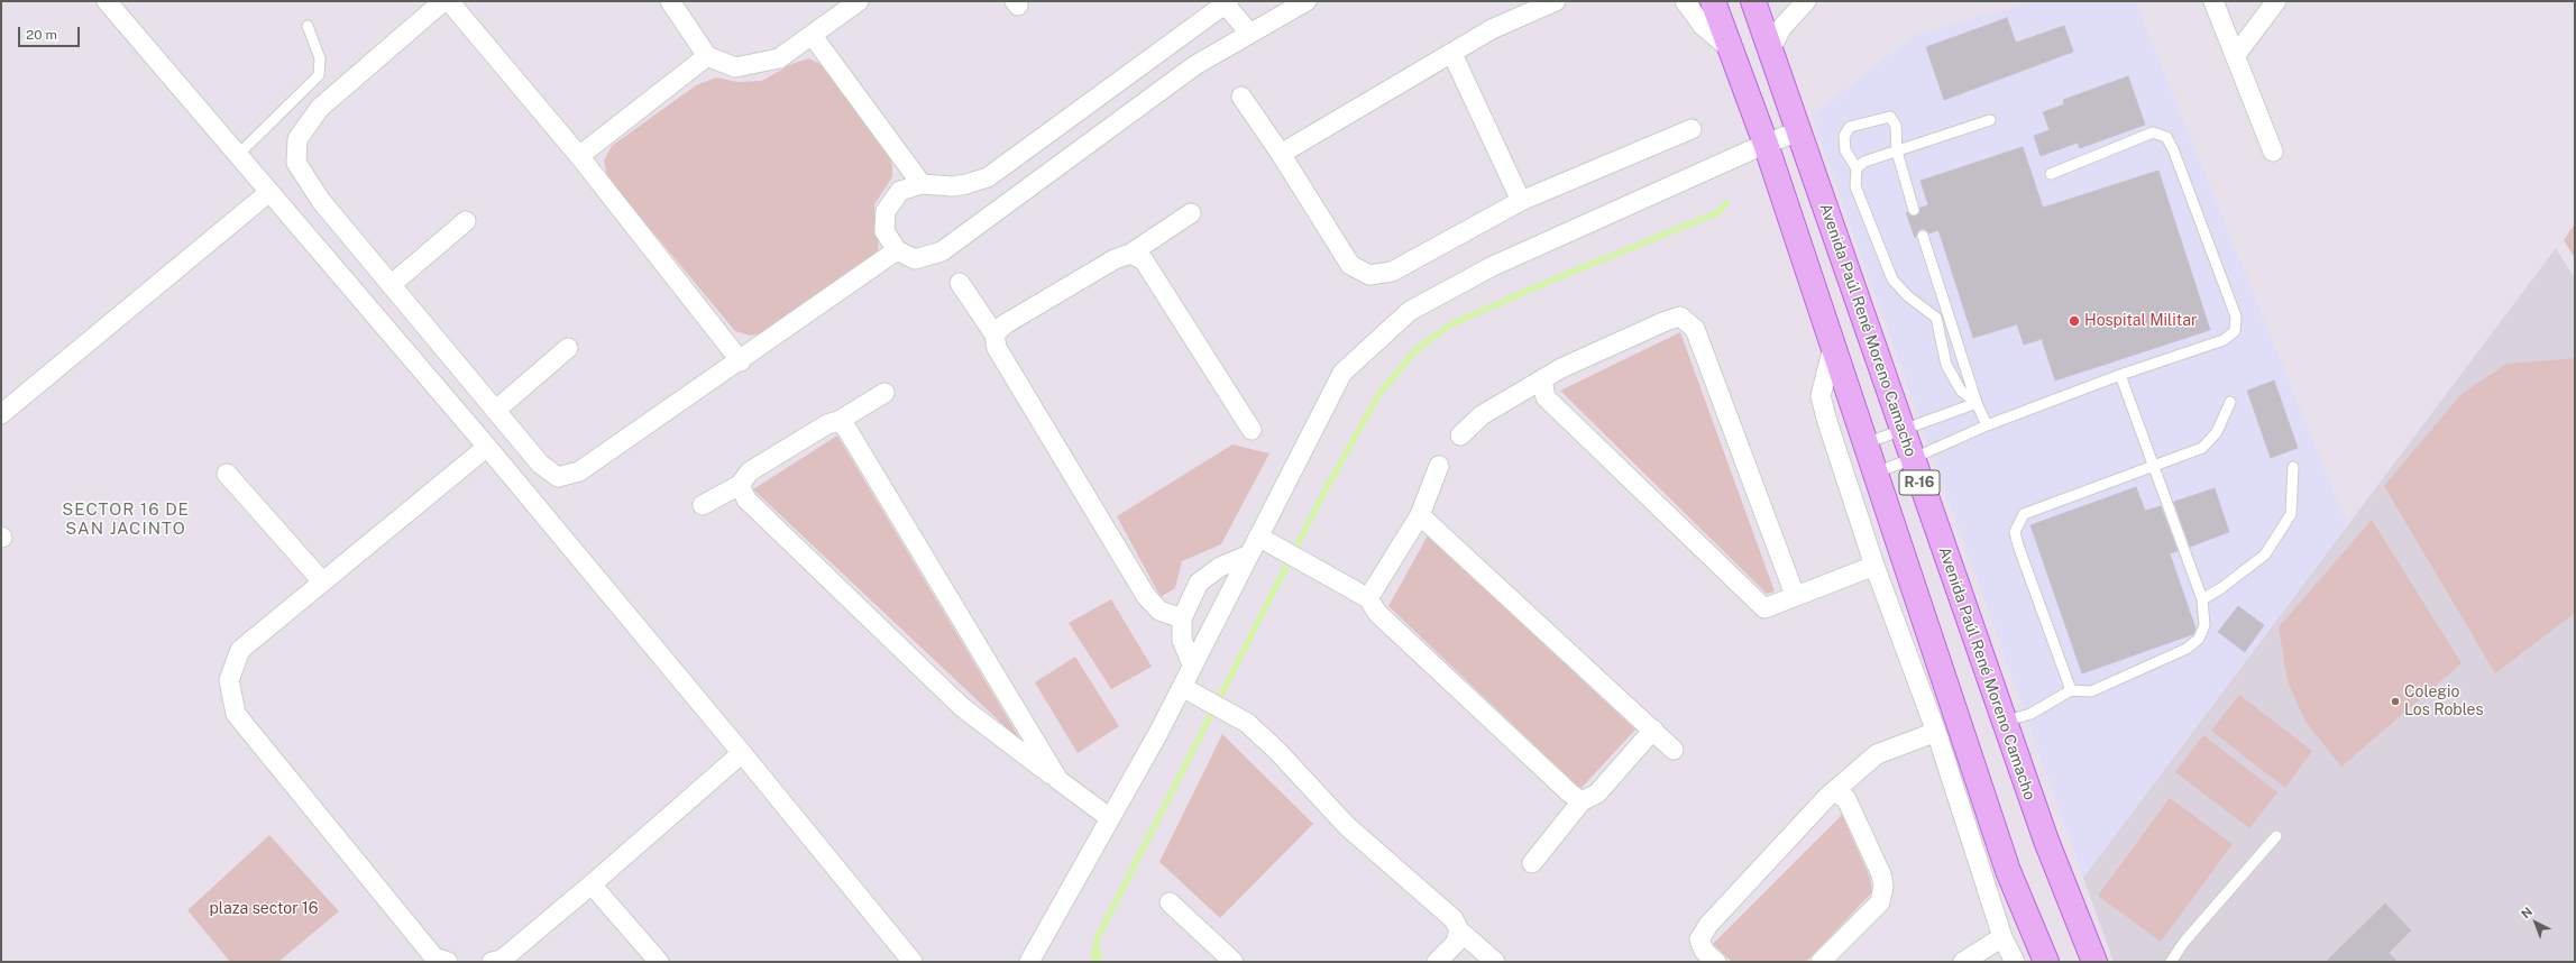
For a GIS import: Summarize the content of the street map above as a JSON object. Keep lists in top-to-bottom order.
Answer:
{
  "streets": {
    "main road": ["Avenida Paúl René Moreno Camacho", "R-16"]
  },
  "districts": ["SECTOR 16 DE SAN JACINTO"],
  "parks": ["plaza sector 16"],
  "places": ["Hospital Militar", "Colegio Los Robles"],
  "scale_bar": "20 m",
  "north": "top left"
}
